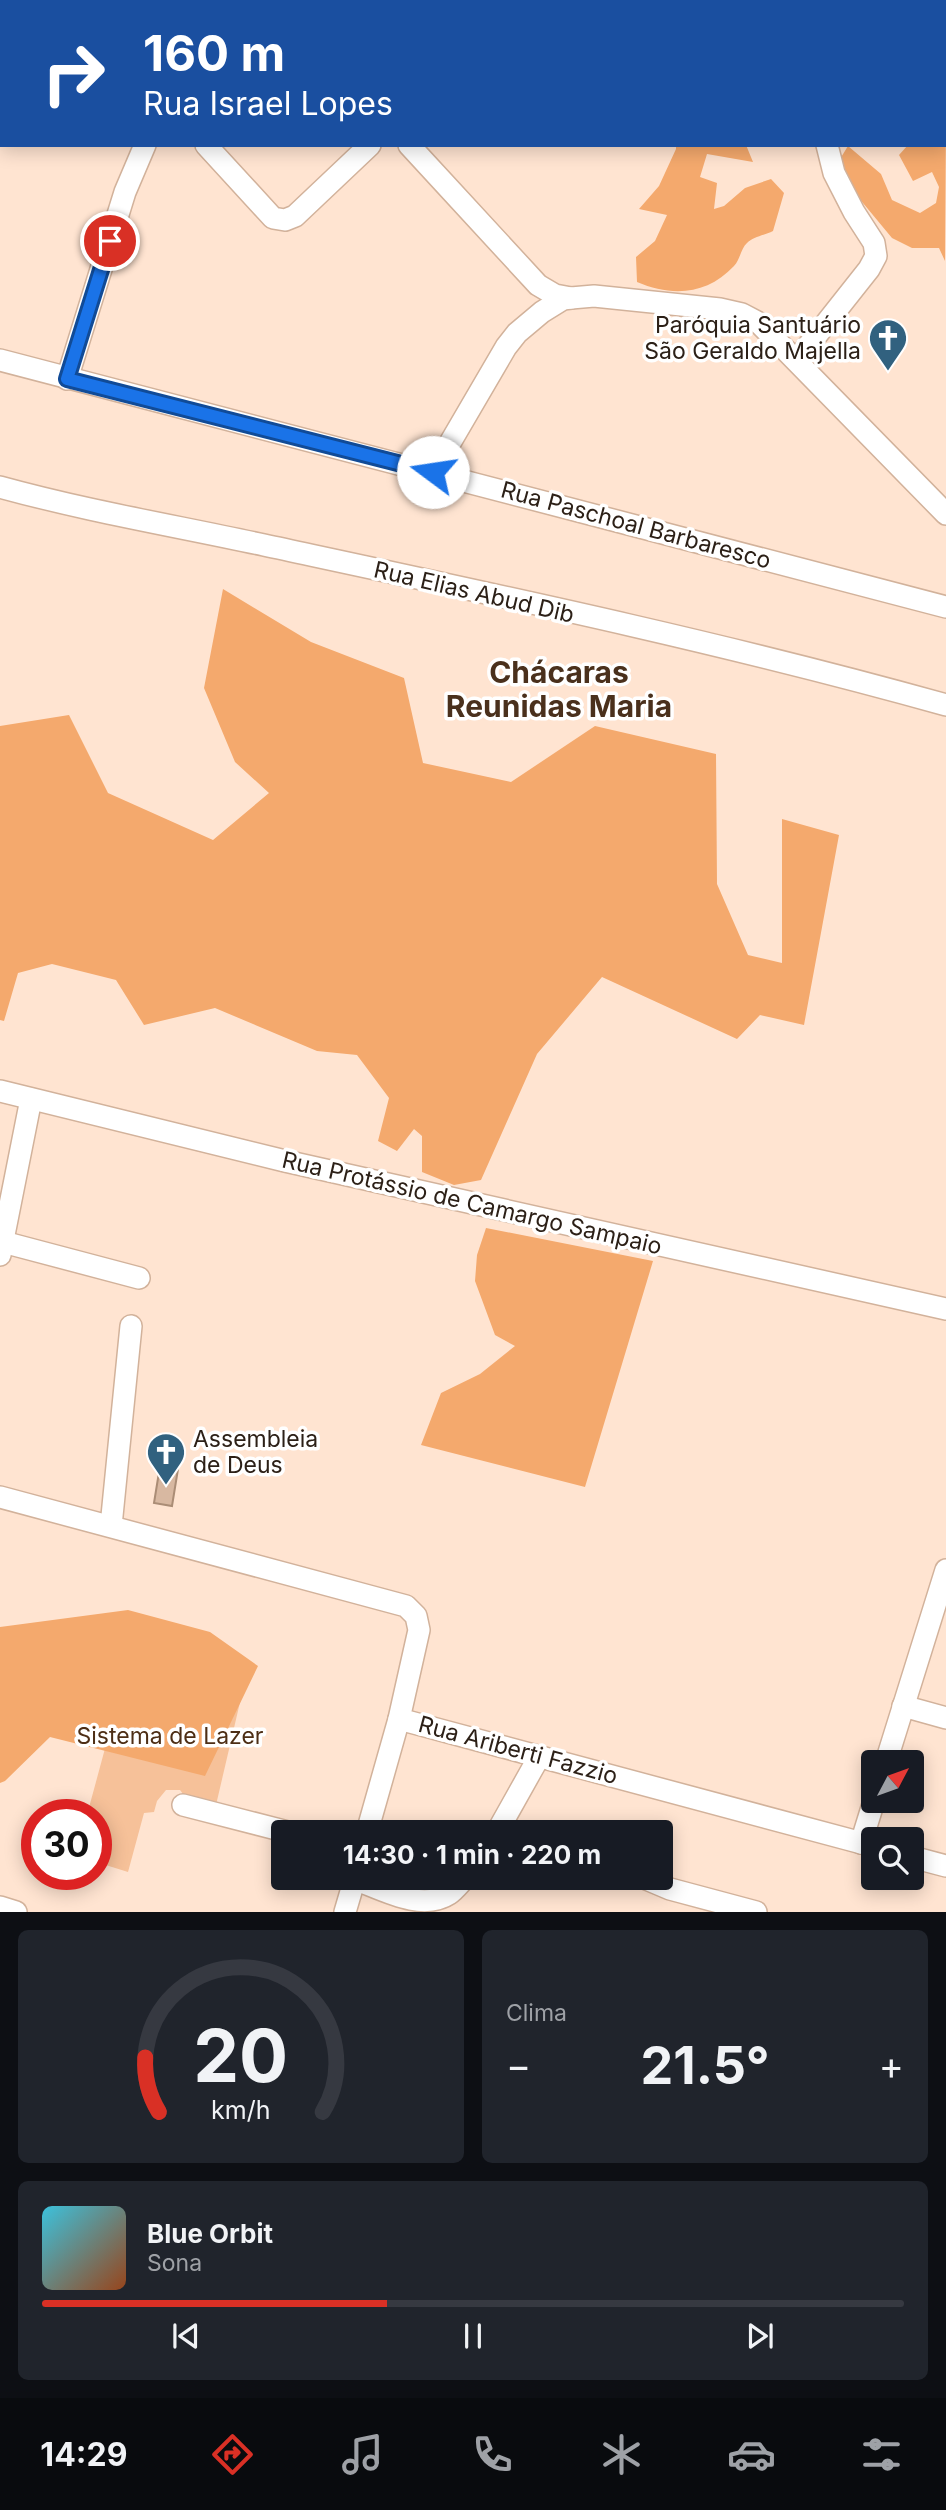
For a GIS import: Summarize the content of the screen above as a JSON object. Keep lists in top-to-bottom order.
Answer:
{
  "streets": {
    "street": [
      "Rua Paschoal Barbaresco",
      "Rua Elias Abud Dib",
      "Rua Protássio de Camargo Sampaio",
      "Rua Ariberti Fazzio"
    ]
  },
  "districts": ["Chácaras Reunidas Maria"],
  "parks": ["Sistema de Lazer"],
  "places": {
    "church": ["Paróquia Santuário São Geraldo Majella", "Assembleia de Deus"]
  },
  "north": "top right",
  "page": {
    "turn": ["160 m", "Rua Israel Lopes"],
    "limit": "30",
    "trip": "14:30 · 1 min · 220 m",
    "tile": "Clima",
    "heat": ["−", "21.5°", "+"],
    "song": ["Blue Orbit", "Sona"],
    "tabs": "14:29",
    "gauge": ["20", "km/h"]
  }
}
